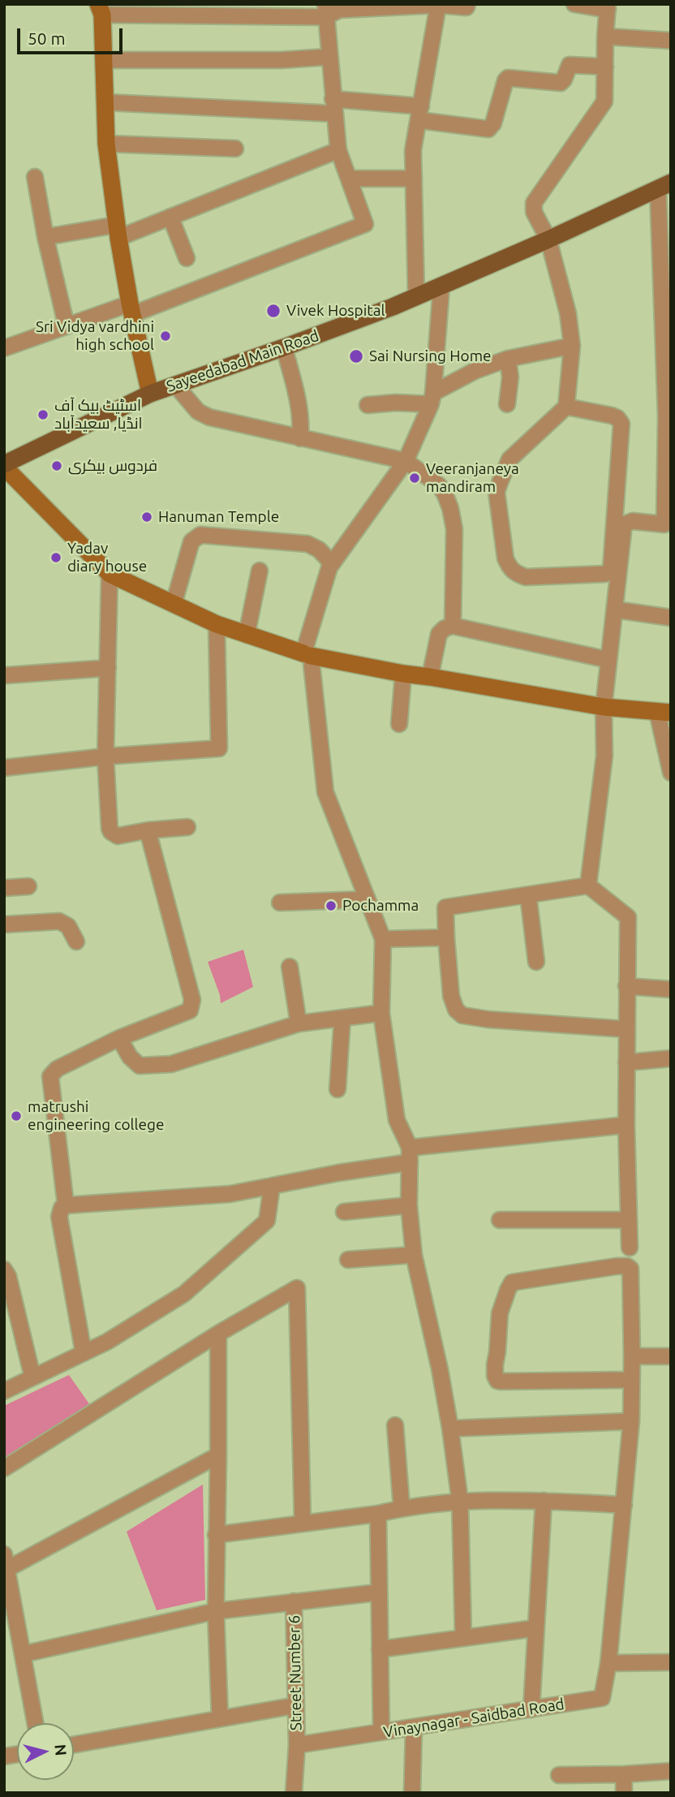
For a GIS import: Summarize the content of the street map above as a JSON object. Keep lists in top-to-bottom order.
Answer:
{
  "streets": {
    "main road": ["Sayeedabad Main Road"],
    "street": ["Street Number 6", "Vinaynagar - Saidbad Road"]
  },
  "crossings": [
    ["Street Number 6", "Vinaynagar - Saidbad Road"]
  ],
  "places": [
    "Vivek Hospital",
    "Sri Vidya vardhini high school",
    "Sai Nursing Home",
    "اسٹیٹ بیک آف انڈیا, سعیدآباد",
    "فردوس بیکری",
    "Veeranjaneya mandiram",
    "Hanuman Temple",
    "Yadav diary house",
    "Pochamma",
    "matrushi engineering college"
  ],
  "scale_bar": "50 m",
  "north": "right"
}
